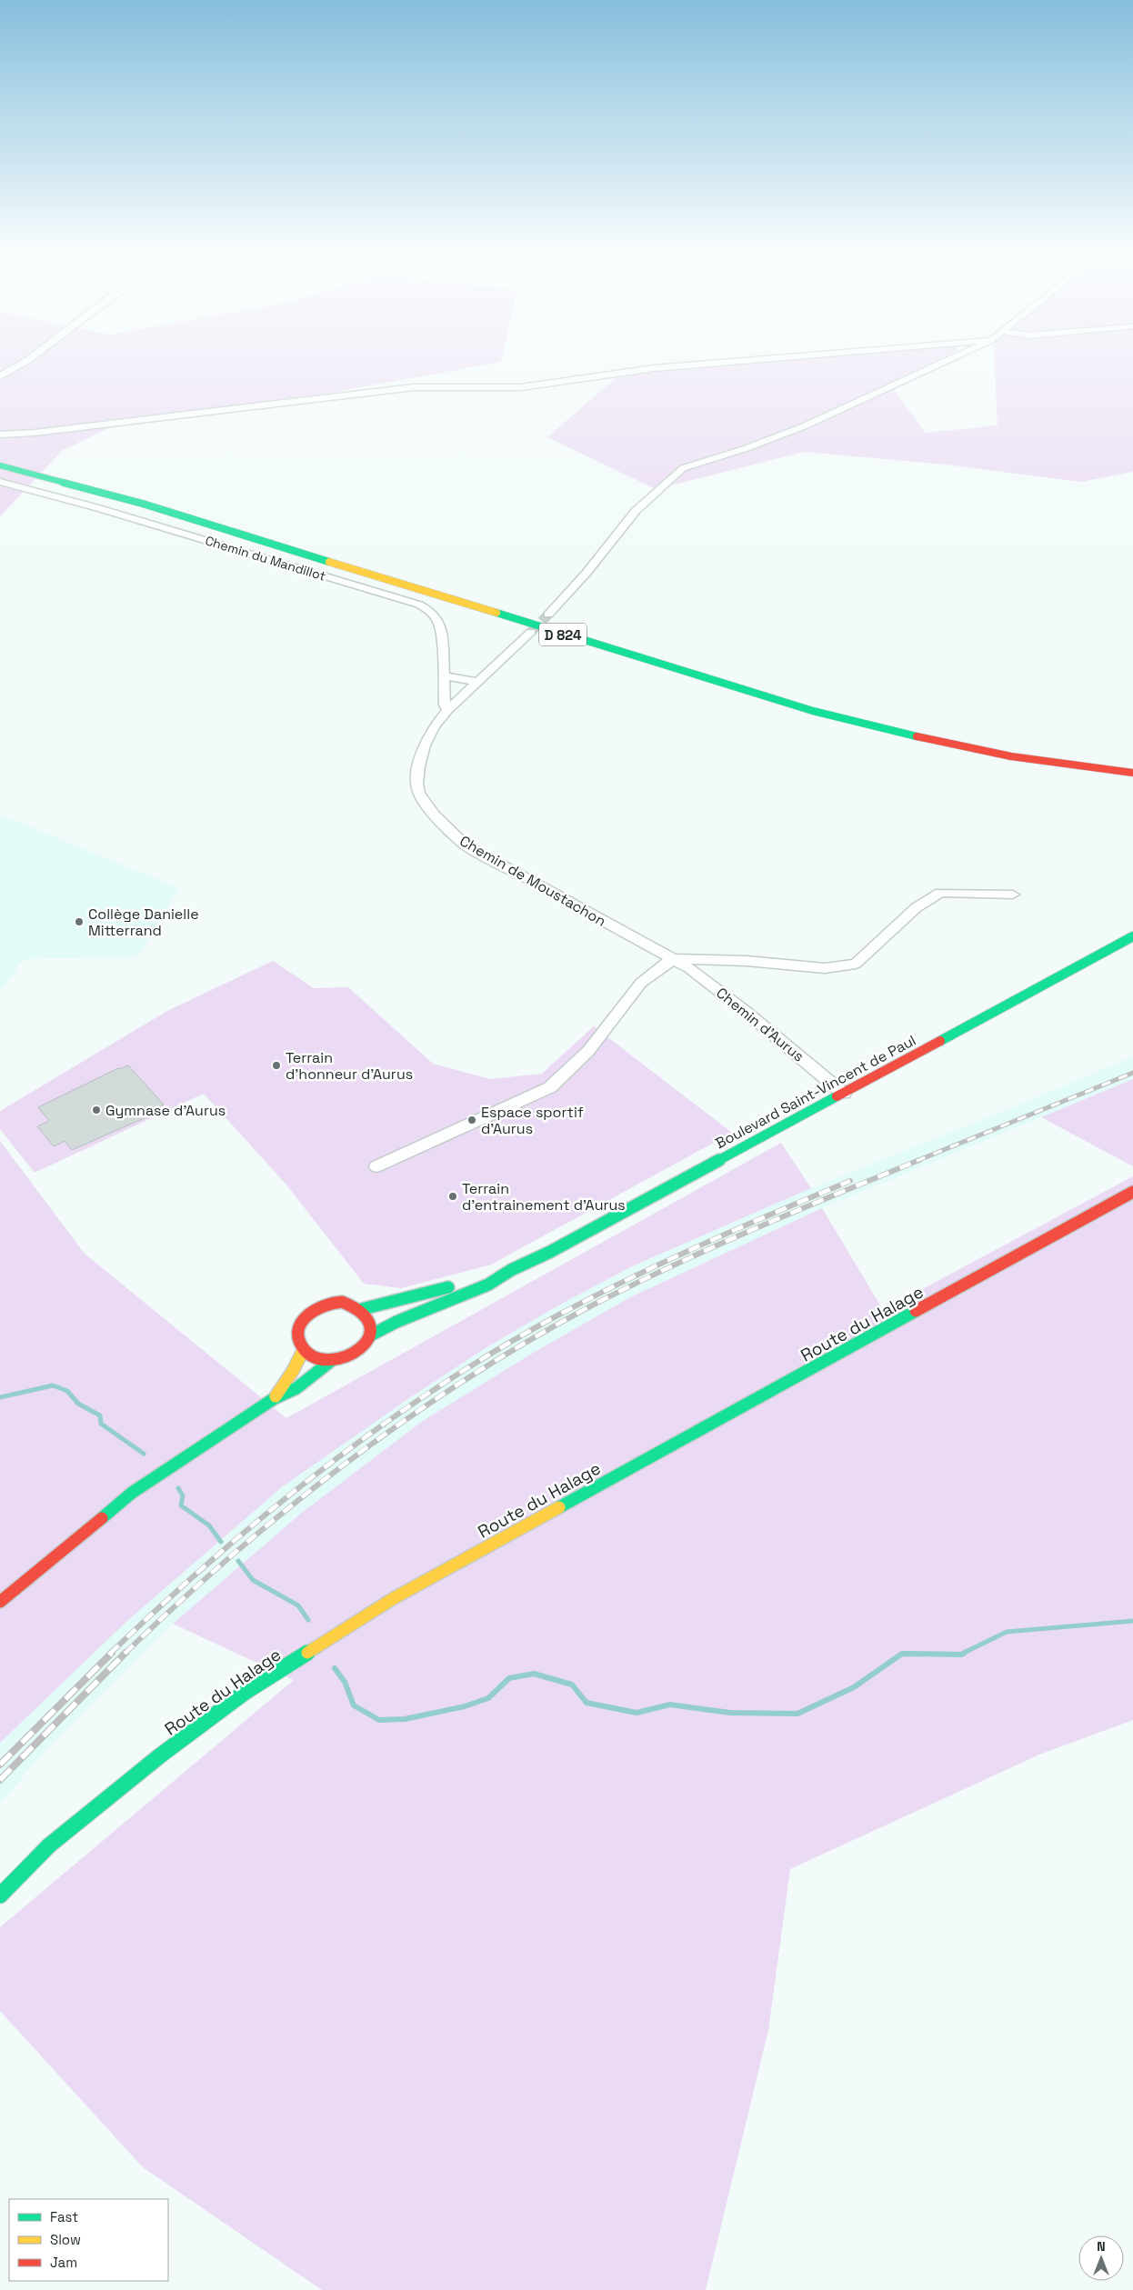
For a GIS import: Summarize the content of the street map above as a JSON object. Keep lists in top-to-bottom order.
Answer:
{
  "streets": {
    "main road": ["D 824", "Boulevard Saint-Vincent de Paul", "Route du Halage"],
    "street": ["Chemin du Mandillot", "Chemin de Moustachon", "Chemin d'Aurus"]
  },
  "crossings": [
    ["Chemin du Mandillot", "Chemin de Moustachon"],
    ["Chemin de Moustachon", "Chemin d'Aurus"],
    ["Chemin d'Aurus", "Boulevard Saint-Vincent de Paul"]
  ],
  "places": [
    "Collège Danielle Mitterrand",
    "Terrain d'honneur d'Aurus",
    "Gymnase d'Aurus",
    "Espace sportif d'Aurus",
    "Terrain d'entrainement d'Aurus"
  ],
  "legend": ["Fast", "Slow", "Jam"],
  "north": "top"
}
